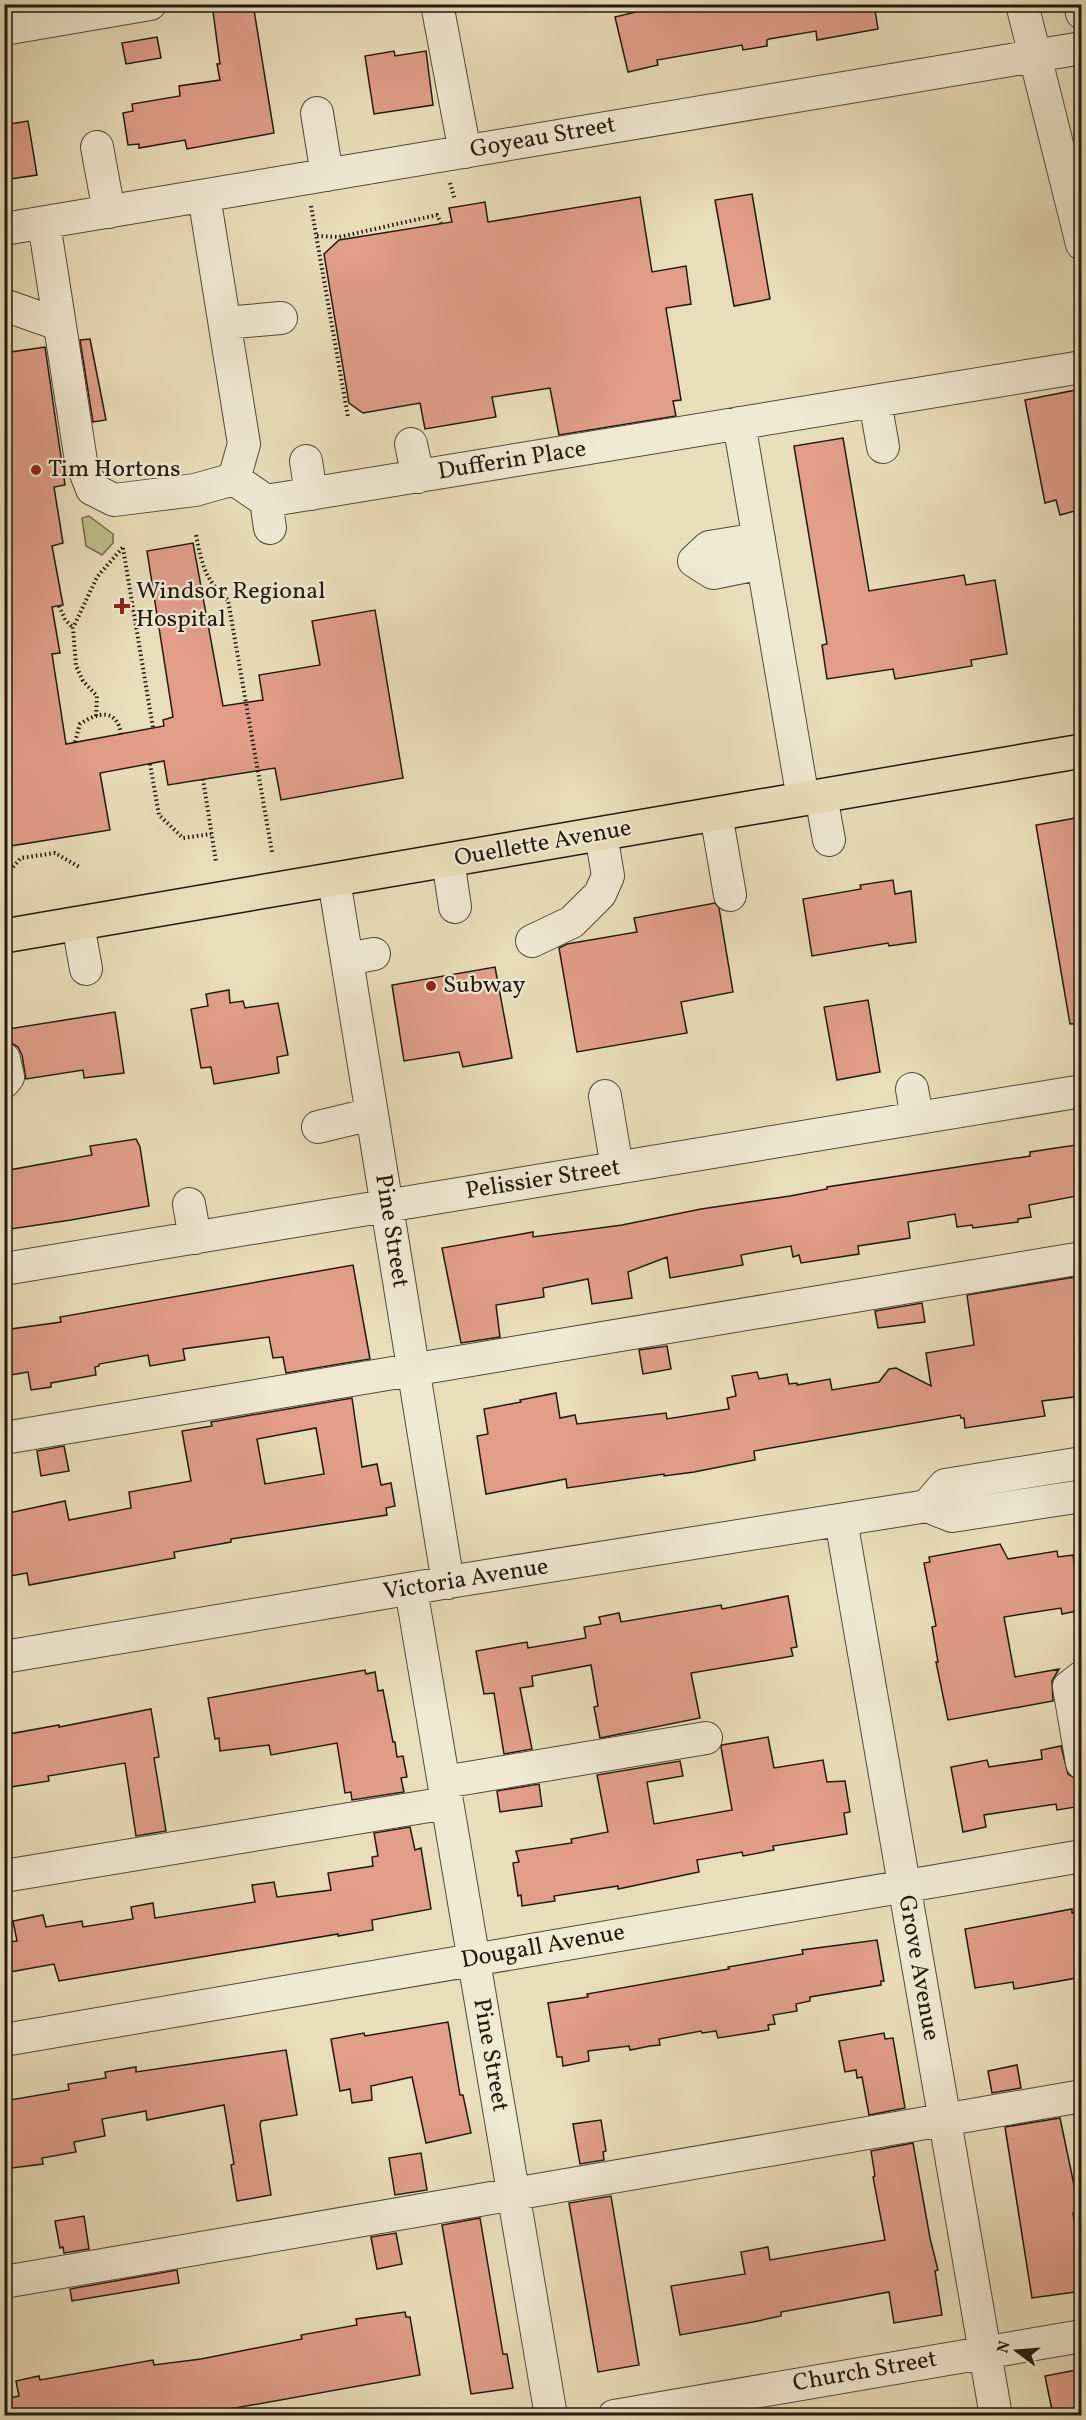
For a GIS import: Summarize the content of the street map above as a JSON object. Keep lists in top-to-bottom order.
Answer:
{
  "streets": {
    "main road": ["Ouellette Avenue"],
    "street": [
      "Goyeau Street",
      "Dufferin Place",
      "Pelissier Street",
      "Pine Street",
      "Victoria Avenue",
      "Dougall Avenue",
      "Grove Avenue",
      "Church Street"
    ]
  },
  "crossings": [
    ["Ouellette Avenue", "Pine Street"],
    ["Pelissier Street", "Pine Street"],
    ["Pine Street", "Victoria Avenue"],
    ["Pine Street", "Dougall Avenue"],
    ["Victoria Avenue", "Grove Avenue"],
    ["Dougall Avenue", "Grove Avenue"],
    ["Grove Avenue", "Church Street"]
  ],
  "places": {
    "other": ["Tim Hortons", "Subway"],
    "health": ["Windsor Regional Hospital"]
  },
  "north": "left"
}
